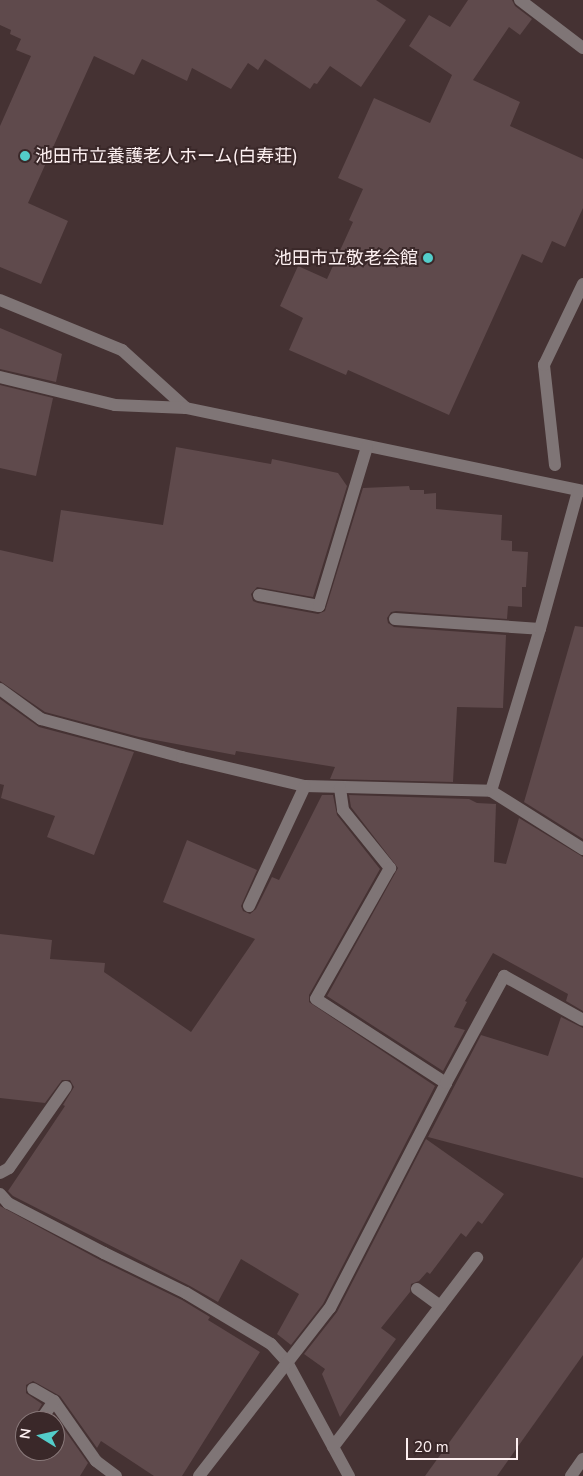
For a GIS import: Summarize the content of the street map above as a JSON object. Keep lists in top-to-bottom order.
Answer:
{
  "places": ["池田市立養護老人ホーム(白寿荘)", "池田市立敬老会館"],
  "scale_bar": "20 m",
  "north": "left"
}
